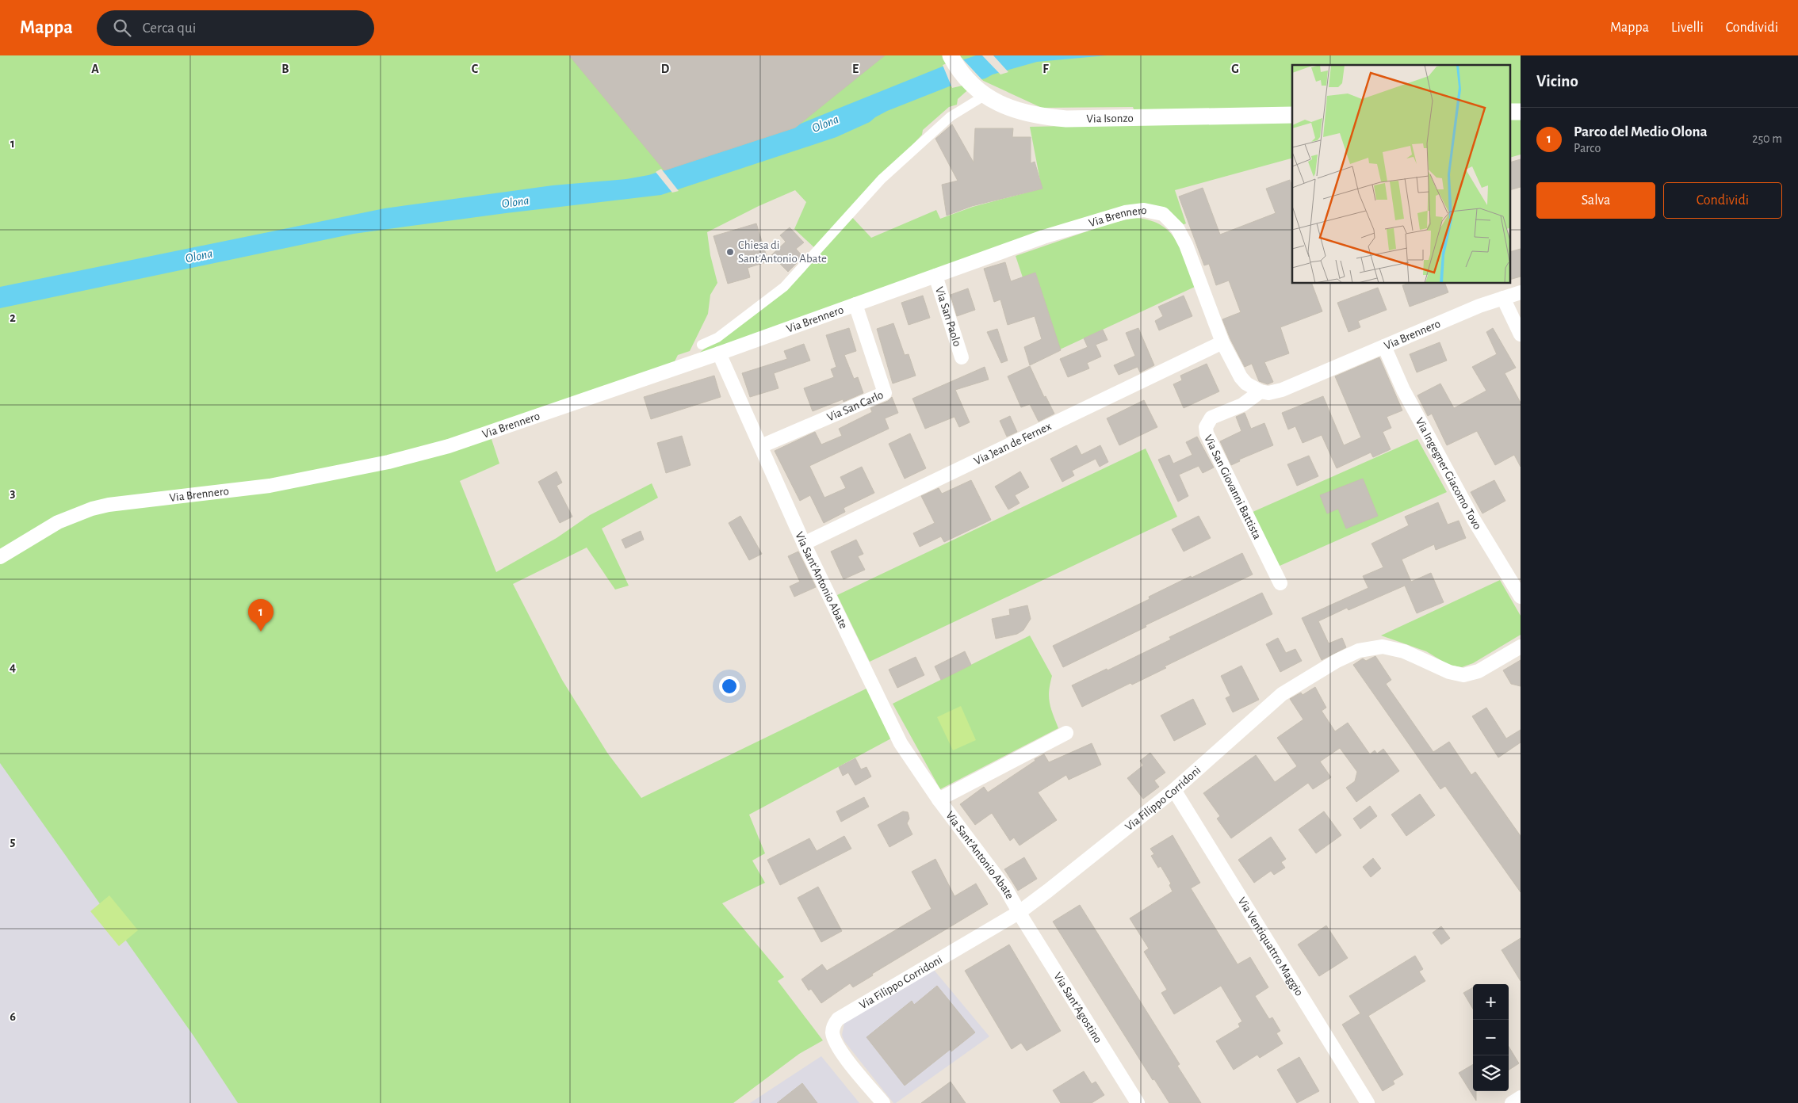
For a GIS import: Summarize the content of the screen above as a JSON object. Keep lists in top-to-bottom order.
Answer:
{
  "streets": {
    "street": [
      "Via Isonzo",
      "Via Brennero",
      "Via San Paolo",
      "Via San Carlo",
      "Via Jean de Fernex",
      "Via Ingegner Giacomo Tovo",
      "Via San Giovanni Battista",
      "Via Sant'Antonio Abate",
      "Via Filippo Corridoni",
      "Via Ventiquattro Maggio",
      "Via Sant'Agostino"
    ]
  },
  "crossings": [
    ["Via Brennero", "Via San Paolo"],
    ["Via Brennero", "Via San Carlo"],
    ["Via Brennero", "Via Jean de Fernex"],
    ["Via Brennero", "Via Ingegner Giacomo Tovo"],
    ["Via Brennero", "Via San Giovanni Battista"],
    ["Via Brennero", "Via Sant'Antonio Abate"],
    ["Via San Carlo", "Via Sant'Antonio Abate"],
    ["Via Jean de Fernex", "Via Sant'Antonio Abate"],
    ["Via Sant'Antonio Abate", "Via Filippo Corridoni"],
    ["Via Sant'Antonio Abate", "Via Sant'Agostino"],
    ["Via Filippo Corridoni", "Via Ventiquattro Maggio"],
    ["Via Filippo Corridoni", "Via Sant'Agostino"]
  ],
  "water": ["Olona"],
  "places": ["Chiesa di Sant'Antonio Abate"],
  "page": {
    "header": "Mappa",
    "search": "Cerca qui",
    "nav": ["Mappa", "Livelli", "Condividi"],
    "heading": "Vicino",
    "list": [
      {
        "mark": "1",
        "name": "Parco del Medio Olona",
        "note": "Parco",
        "value": "250 m"
      }
    ],
    "buttons": ["Salva", "Condividi"],
    "pins": "1",
    "map_buttons": ["+", "−"]
  },
  "grid": {
    "columns": [
      "A",
      "B",
      "C",
      "D",
      "E",
      "F",
      "G"
    ],
    "rows": [
      "1",
      "2",
      "3",
      "4",
      "5",
      "6"
    ]
  }
}
